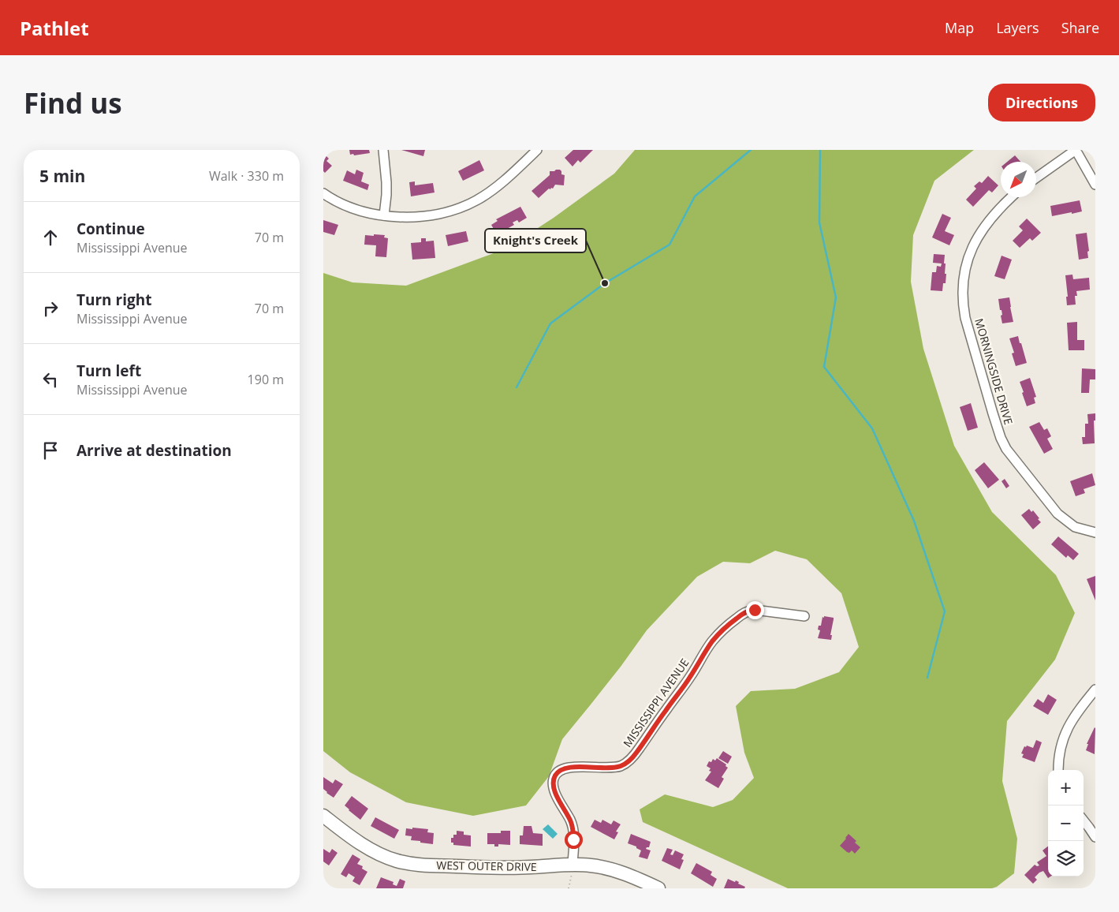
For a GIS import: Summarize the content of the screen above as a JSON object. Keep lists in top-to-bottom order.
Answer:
{
  "streets": {
    "street": ["MORNINGSIDE DRIVE", "MISSISSIPPI AVENUE", "WEST OUTER DRIVE"]
  },
  "crossings": [
    ["MISSISSIPPI AVENUE", "WEST OUTER DRIVE"]
  ],
  "places": ["Knight's Creek"],
  "north": "bottom left",
  "page": {
    "header": "Pathlet",
    "nav": ["Map", "Layers", "Share"],
    "buttons": "Directions",
    "title": "Find us",
    "heading": ["5 min", "Walk · 330 m"],
    "list": [
      ["Continue", "Mississippi Avenue", "70 m"],
      ["Turn right", "Mississippi Avenue", "70 m"],
      ["Turn left", "Mississippi Avenue", "190 m"],
      "Arrive at destination"
    ],
    "map_buttons": ["+", "−"]
  }
}
